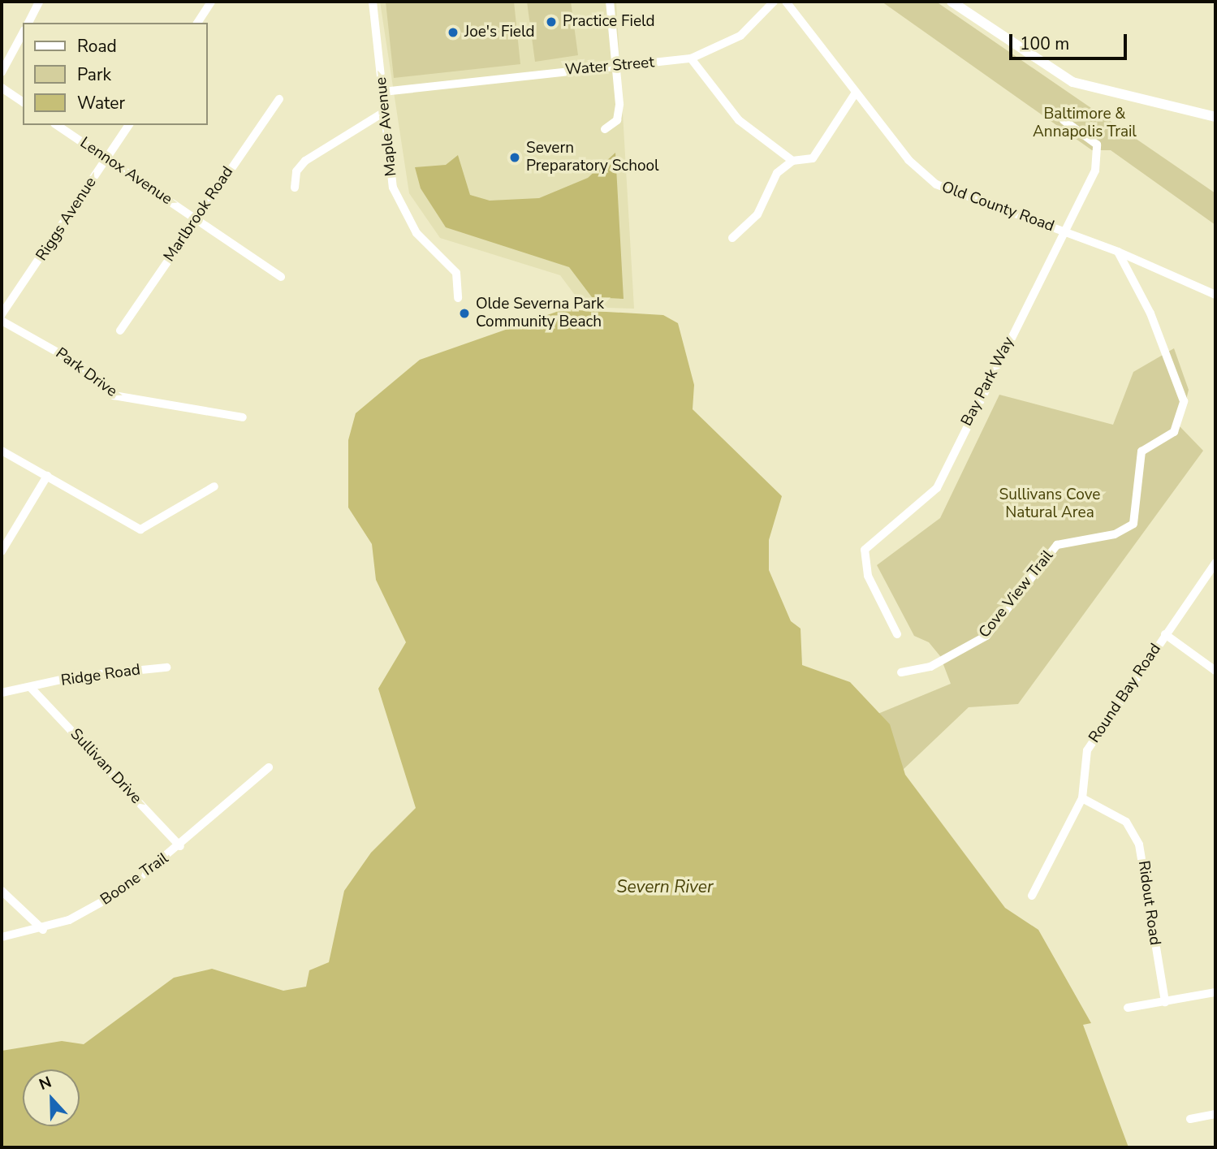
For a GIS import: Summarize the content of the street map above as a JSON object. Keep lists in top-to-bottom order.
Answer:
{
  "streets": {
    "street": [
      "Water Street",
      "Maple Avenue",
      "Lennox Avenue",
      "Old County Road",
      "Marlbrook Road",
      "Riggs Avenue",
      "Park Drive",
      "Bay Park Way",
      "Cove View Trail",
      "Ridge Road",
      "Round Bay Road",
      "Sullivan Drive",
      "Boone Trail",
      "Ridout Road"
    ]
  },
  "crossings": [
    ["Water Street", "Maple Avenue"],
    ["Lennox Avenue", "Marlbrook Road"],
    ["Lennox Avenue", "Riggs Avenue"],
    ["Old County Road", "Bay Park Way"],
    ["Old County Road", "Cove View Trail"],
    ["Ridge Road", "Sullivan Drive"],
    ["Round Bay Road", "Ridout Road"],
    ["Sullivan Drive", "Boone Trail"]
  ],
  "water": ["Severn River"],
  "parks": ["Baltimore & Annapolis Trail", "Sullivans Cove Natural Area"],
  "places": [
    "Practice Field",
    "Joe's Field",
    "Severn Preparatory School",
    "Olde Severna Park Community Beach"
  ],
  "legend": ["Road", "Park", "Water"],
  "scale_bar": "100 m",
  "north": "top"
}
